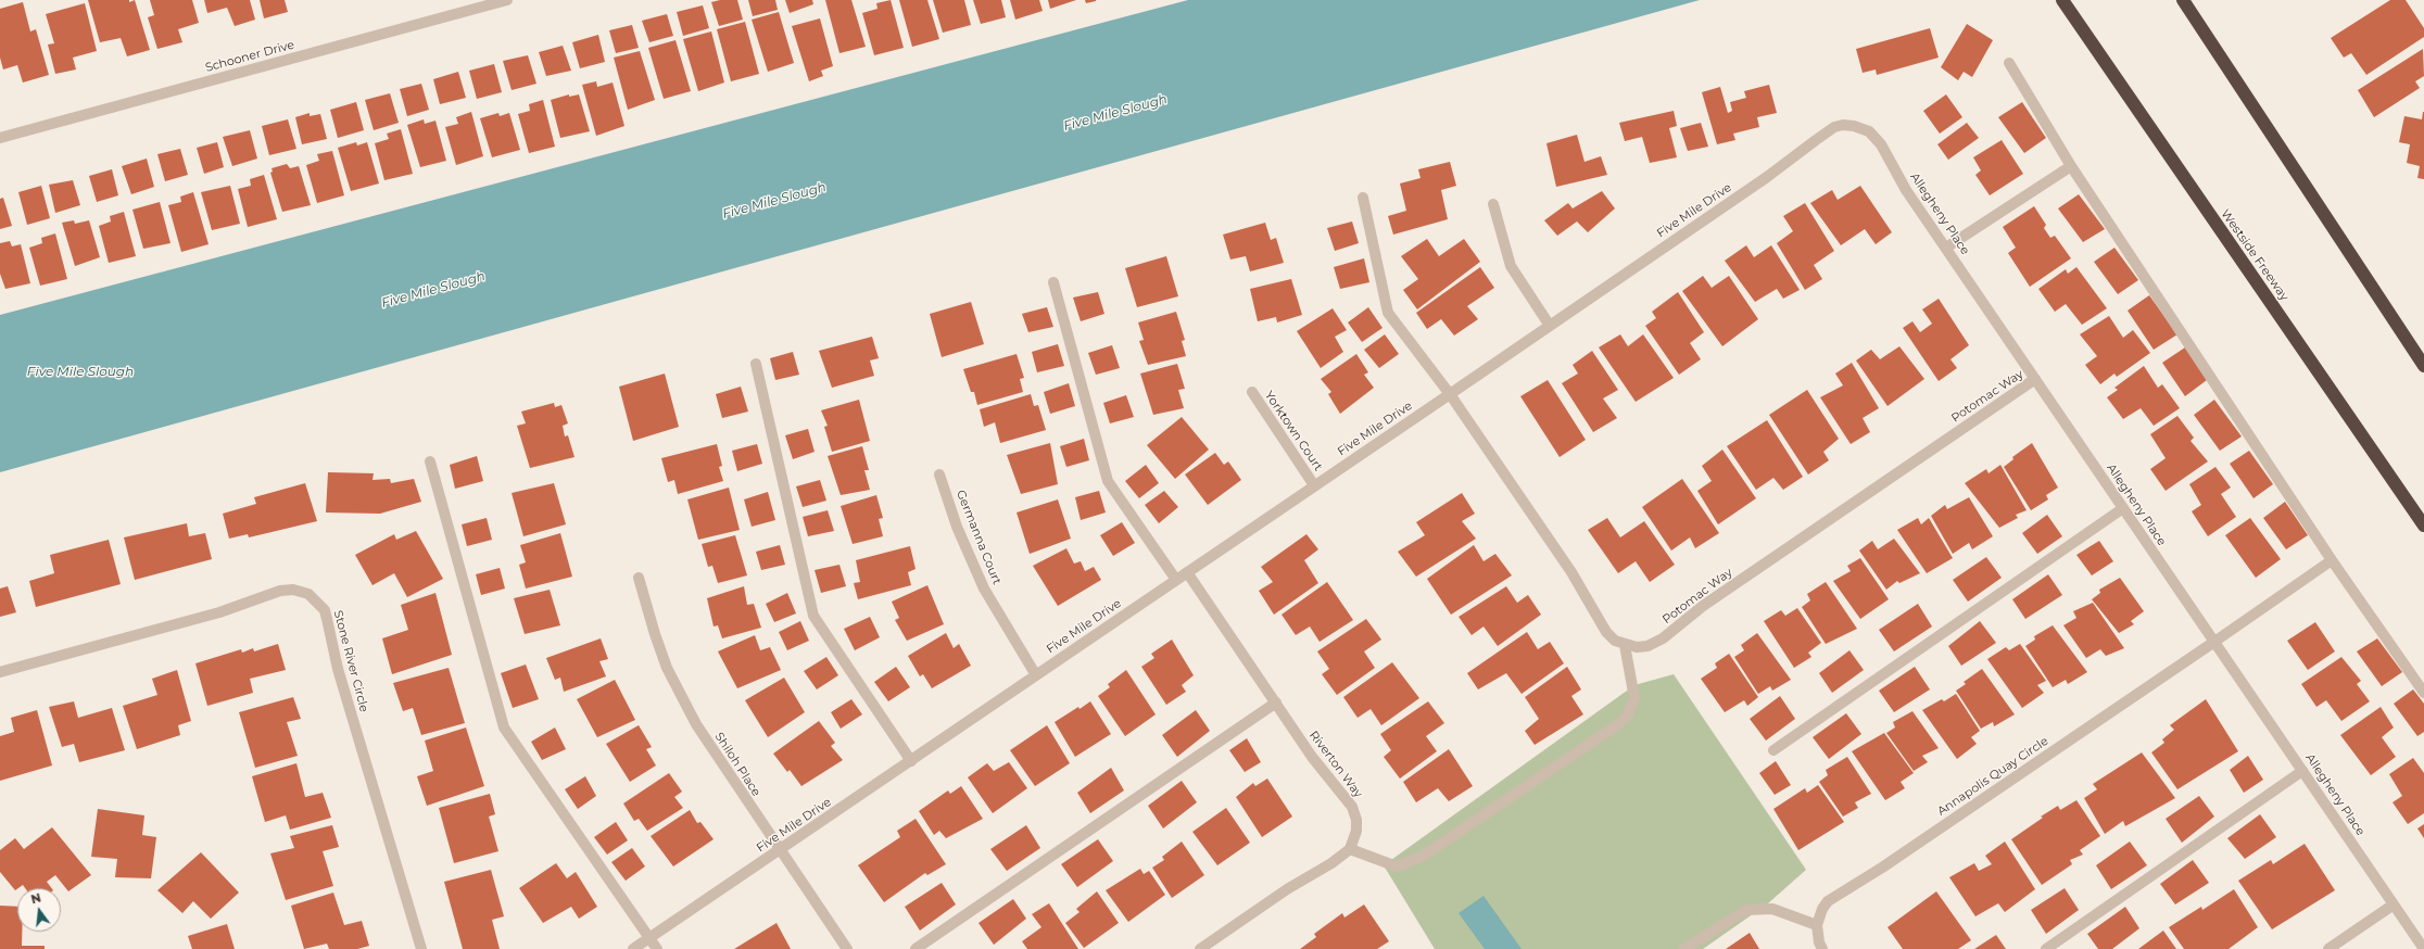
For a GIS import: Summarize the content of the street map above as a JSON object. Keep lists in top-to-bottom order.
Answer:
{
  "streets": {
    "highway": ["Westside Freeway"],
    "street": [
      "Schooner Drive",
      "Five Mile Drive",
      "Allegheny Place",
      "Potomac Way",
      "Yorktown Court",
      "Germanna Court",
      "Stone River Circle",
      "Shiloh Place",
      "Riverton Way",
      "Annapolis Quay Circle"
    ]
  },
  "crossings": [
    ["Five Mile Drive", "Allegheny Place"],
    ["Five Mile Drive", "Yorktown Court"],
    ["Five Mile Drive", "Germanna Court"],
    ["Five Mile Drive", "Shiloh Place"],
    ["Five Mile Drive", "Riverton Way"],
    ["Allegheny Place", "Potomac Way"],
    ["Allegheny Place", "Annapolis Quay Circle"]
  ],
  "water": ["Five Mile Slough"],
  "north": "top"
}
